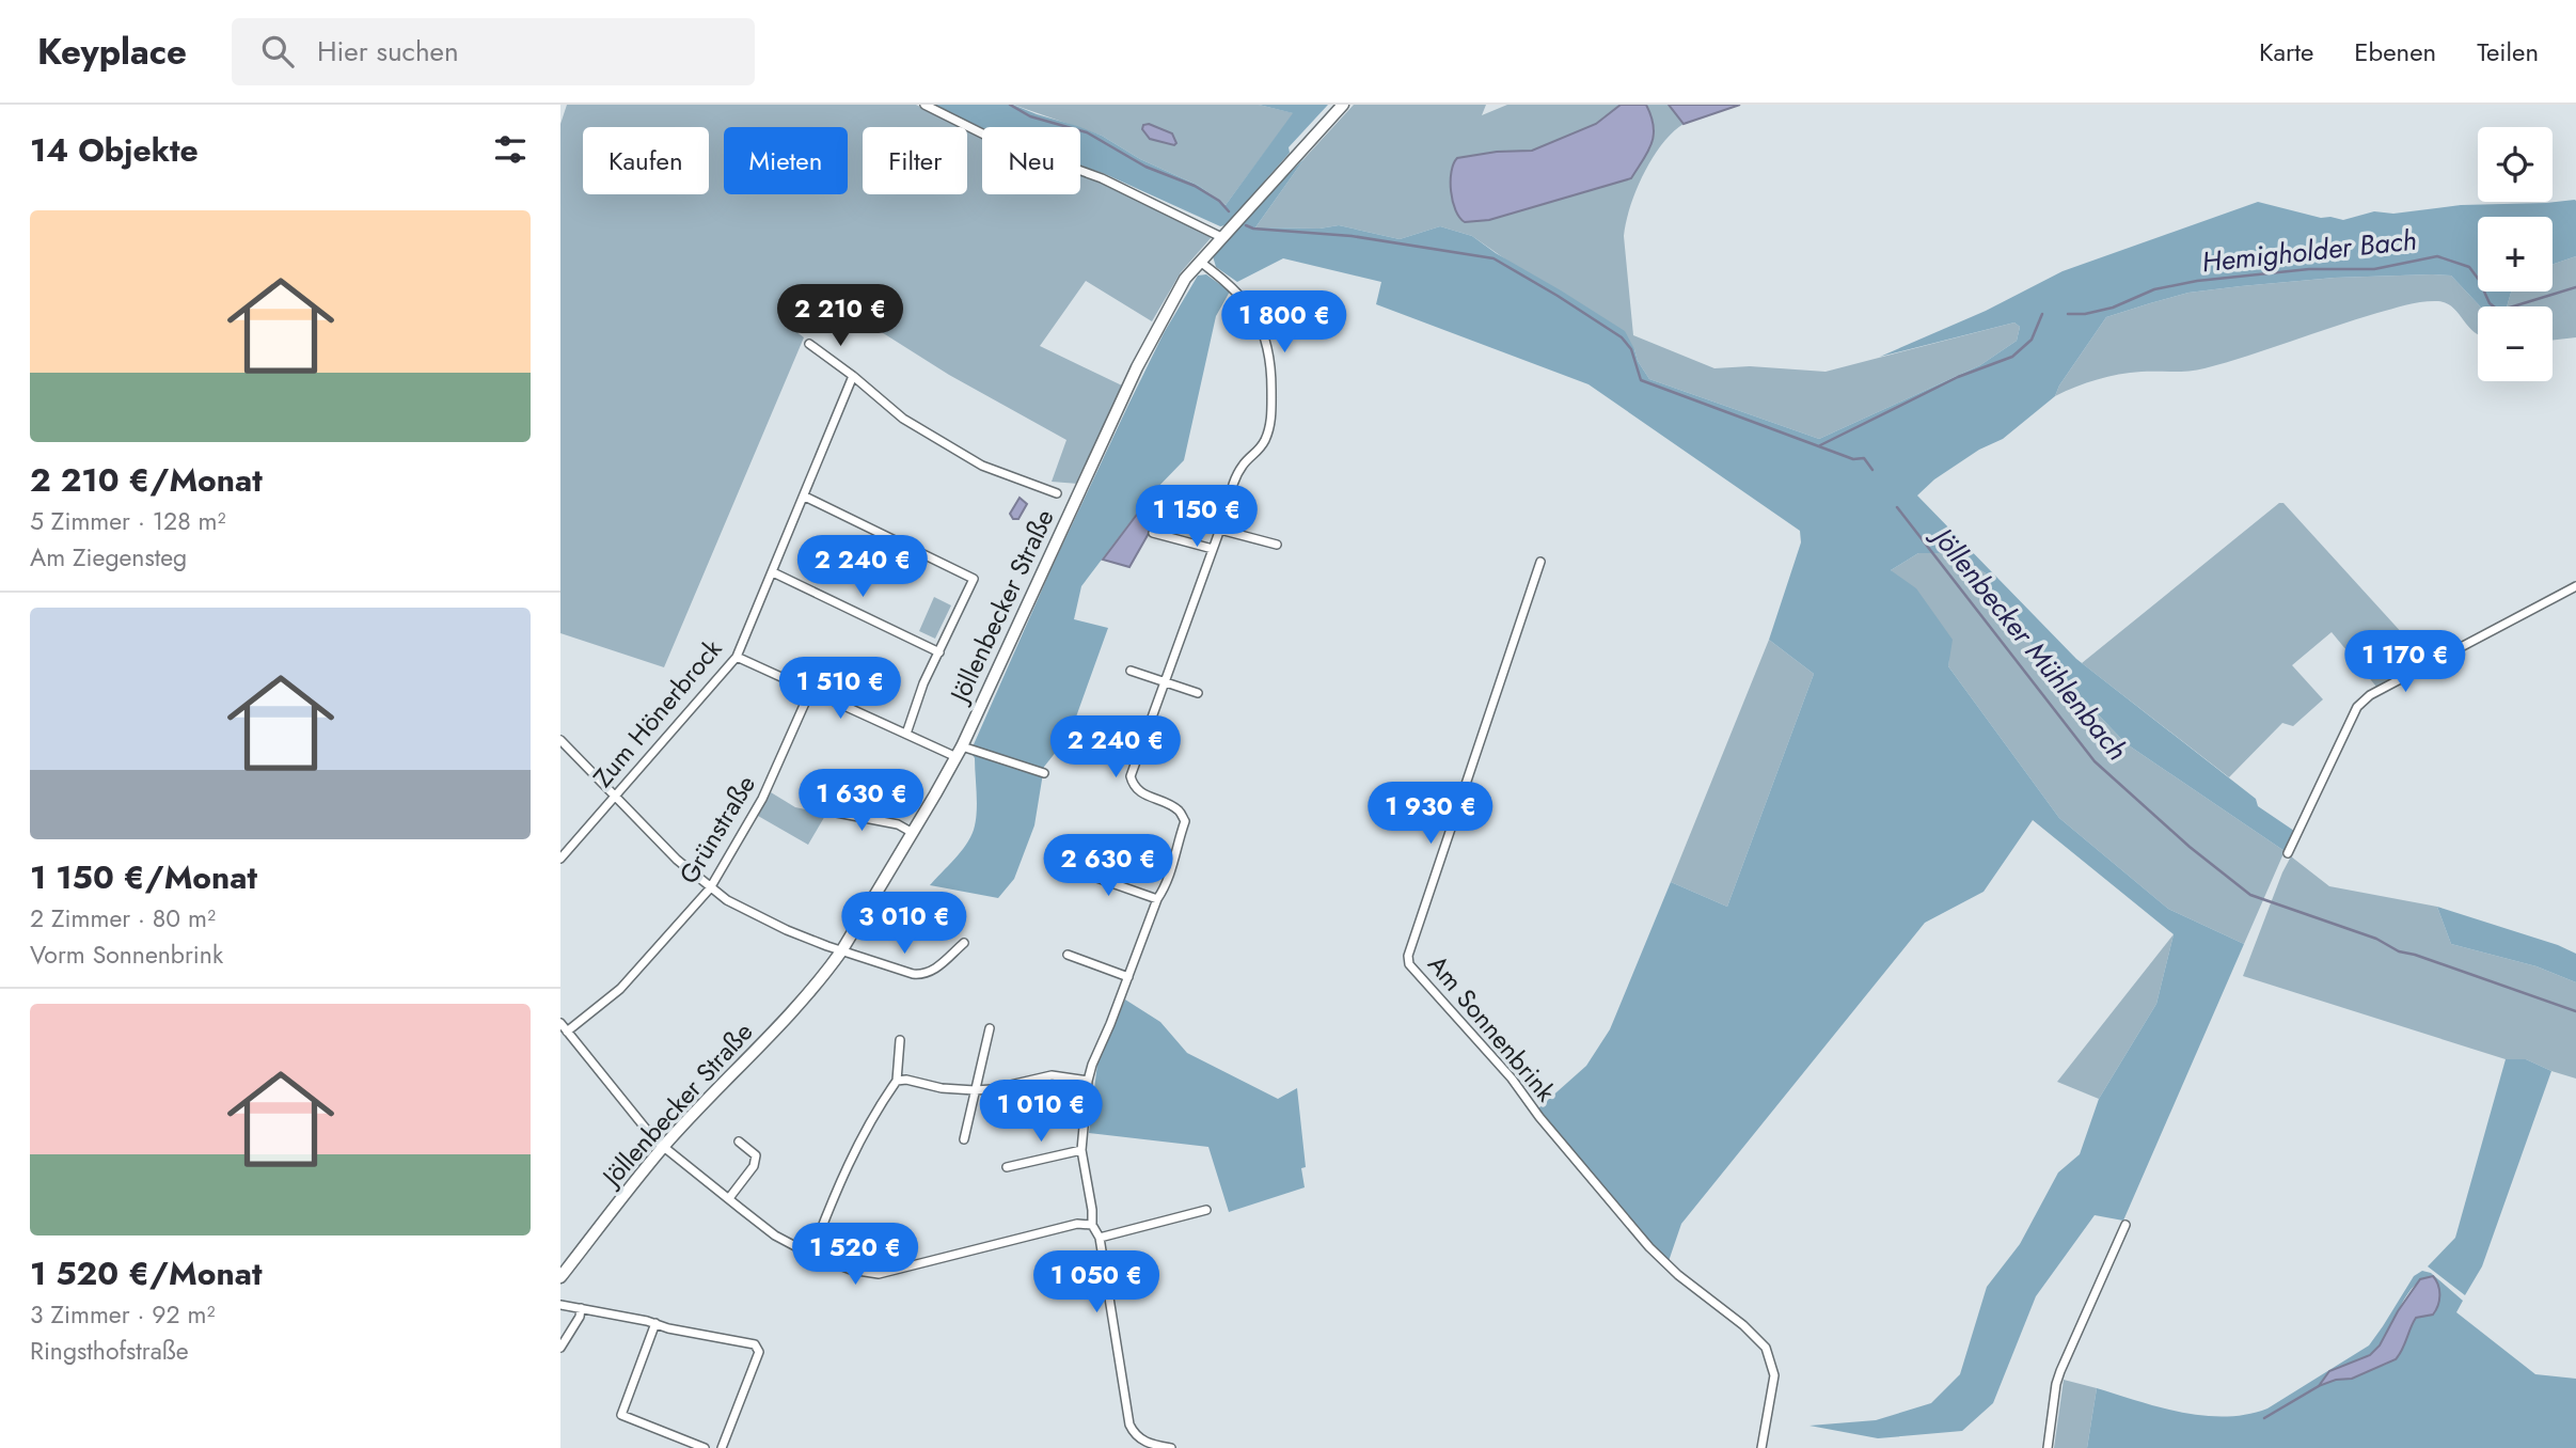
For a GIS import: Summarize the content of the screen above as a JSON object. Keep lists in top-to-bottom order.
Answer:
{
  "streets": {
    "main road": ["Jöllenbecker Straße"],
    "street": ["Zum Hönerbrock", "Grünstraße", "Am Sonnenbrink"]
  },
  "water": ["Hemigholder Bach", "Jöllenbecker Mühlenbach"],
  "page": {
    "header": "Keyplace",
    "search": "Hier suchen",
    "nav": ["Karte", "Ebenen", "Teilen"],
    "heading": "14 Objekte",
    "map_buttons": ["+", "−"],
    "chip": [
      "Kaufen",
      "Mieten",
      "Filter",
      "Neu"
    ],
    "list": [
      {
        "name": "2 210 €/Monat",
        "note": "5 Zimmer · 128 m² · Am Ziegensteg"
      },
      {
        "name": "1 150 €/Monat",
        "note": "2 Zimmer · 80 m² · Vorm Sonnenbrink"
      },
      {
        "name": "1 520 €/Monat",
        "note": "3 Zimmer · 92 m² · Ringsthofstraße"
      }
    ],
    "price": [
      "2 210 €",
      "1 800 €",
      "1 150 €",
      "2 240 €",
      "1 170 €",
      "1 510 €",
      "2 240 €",
      "1 630 €",
      "1 930 €",
      "2 630 €",
      "3 010 €",
      "1 010 €",
      "1 520 €",
      "1 050 €"
    ]
  }
}
